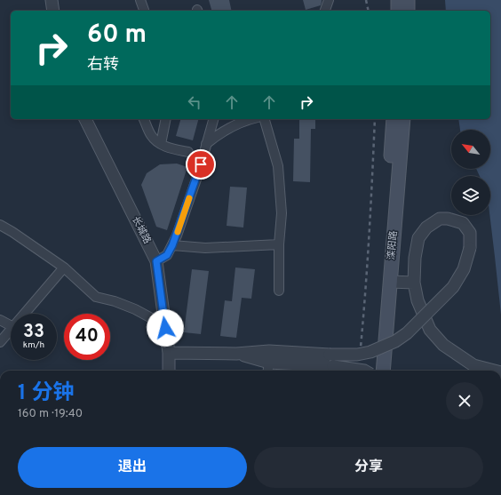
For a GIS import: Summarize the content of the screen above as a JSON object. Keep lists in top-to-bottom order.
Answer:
{
  "streets": {
    "main road": ["滦阳路"],
    "street": ["长城路"]
  },
  "north": "top left",
  "page": {
    "turn": ["60 m", "右转"],
    "speed": "33 km/h",
    "limit": "40",
    "heading": ["1 分钟", "160 m · 19:40"],
    "buttons": ["退出", "分享"]
  }
}
